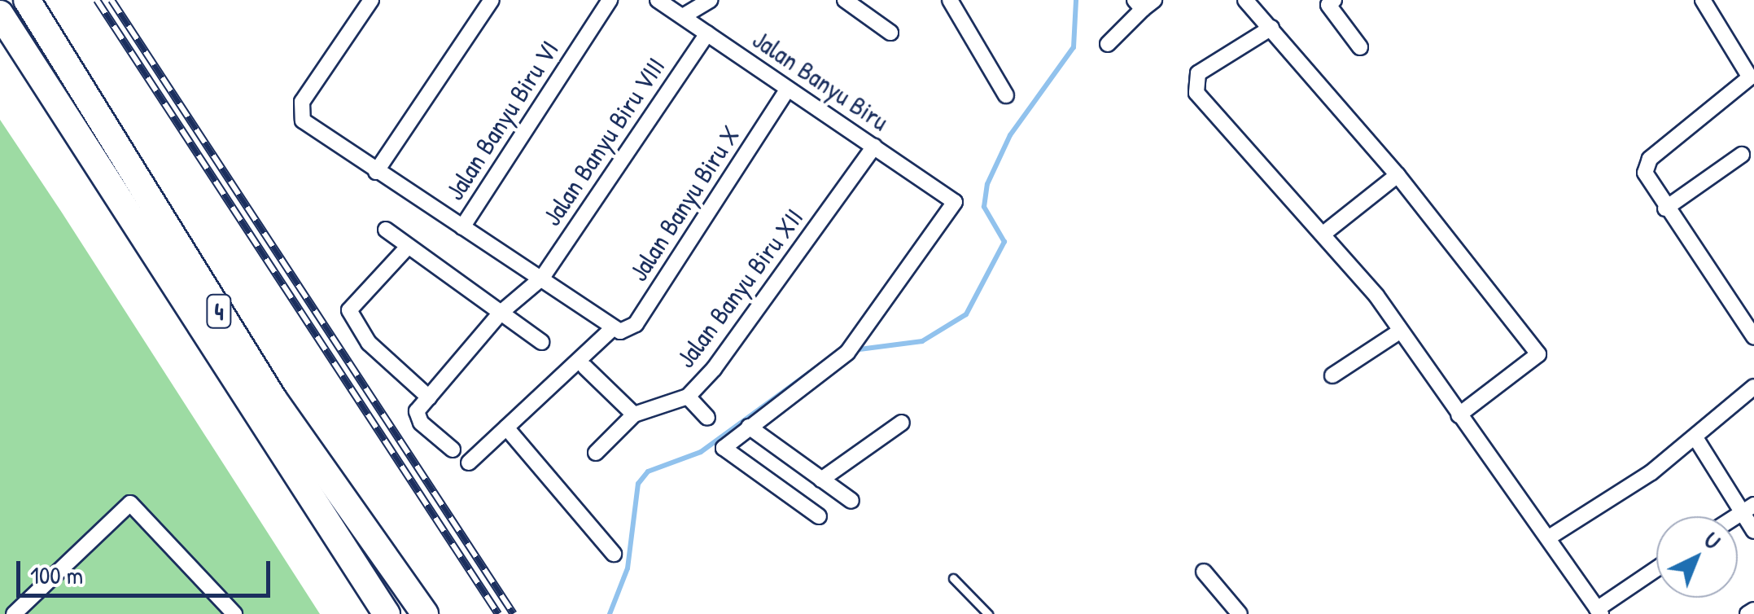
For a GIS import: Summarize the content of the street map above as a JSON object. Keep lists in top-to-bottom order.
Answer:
{
  "streets": {
    "highway": ["4"],
    "street": [
      "Jalan Banyu Biru",
      "Jalan Banyu Biru VI",
      "Jalan Banyu Biru VIII",
      "Jalan Banyu Biru X",
      "Jalan Banyu Biru XII"
    ]
  },
  "crossings": [
    ["Jalan Banyu Biru", "Jalan Banyu Biru VIII"],
    ["Jalan Banyu Biru", "Jalan Banyu Biru X"],
    ["Jalan Banyu Biru", "Jalan Banyu Biru XII"]
  ],
  "scale_bar": "100 m",
  "north": "top right"
}
